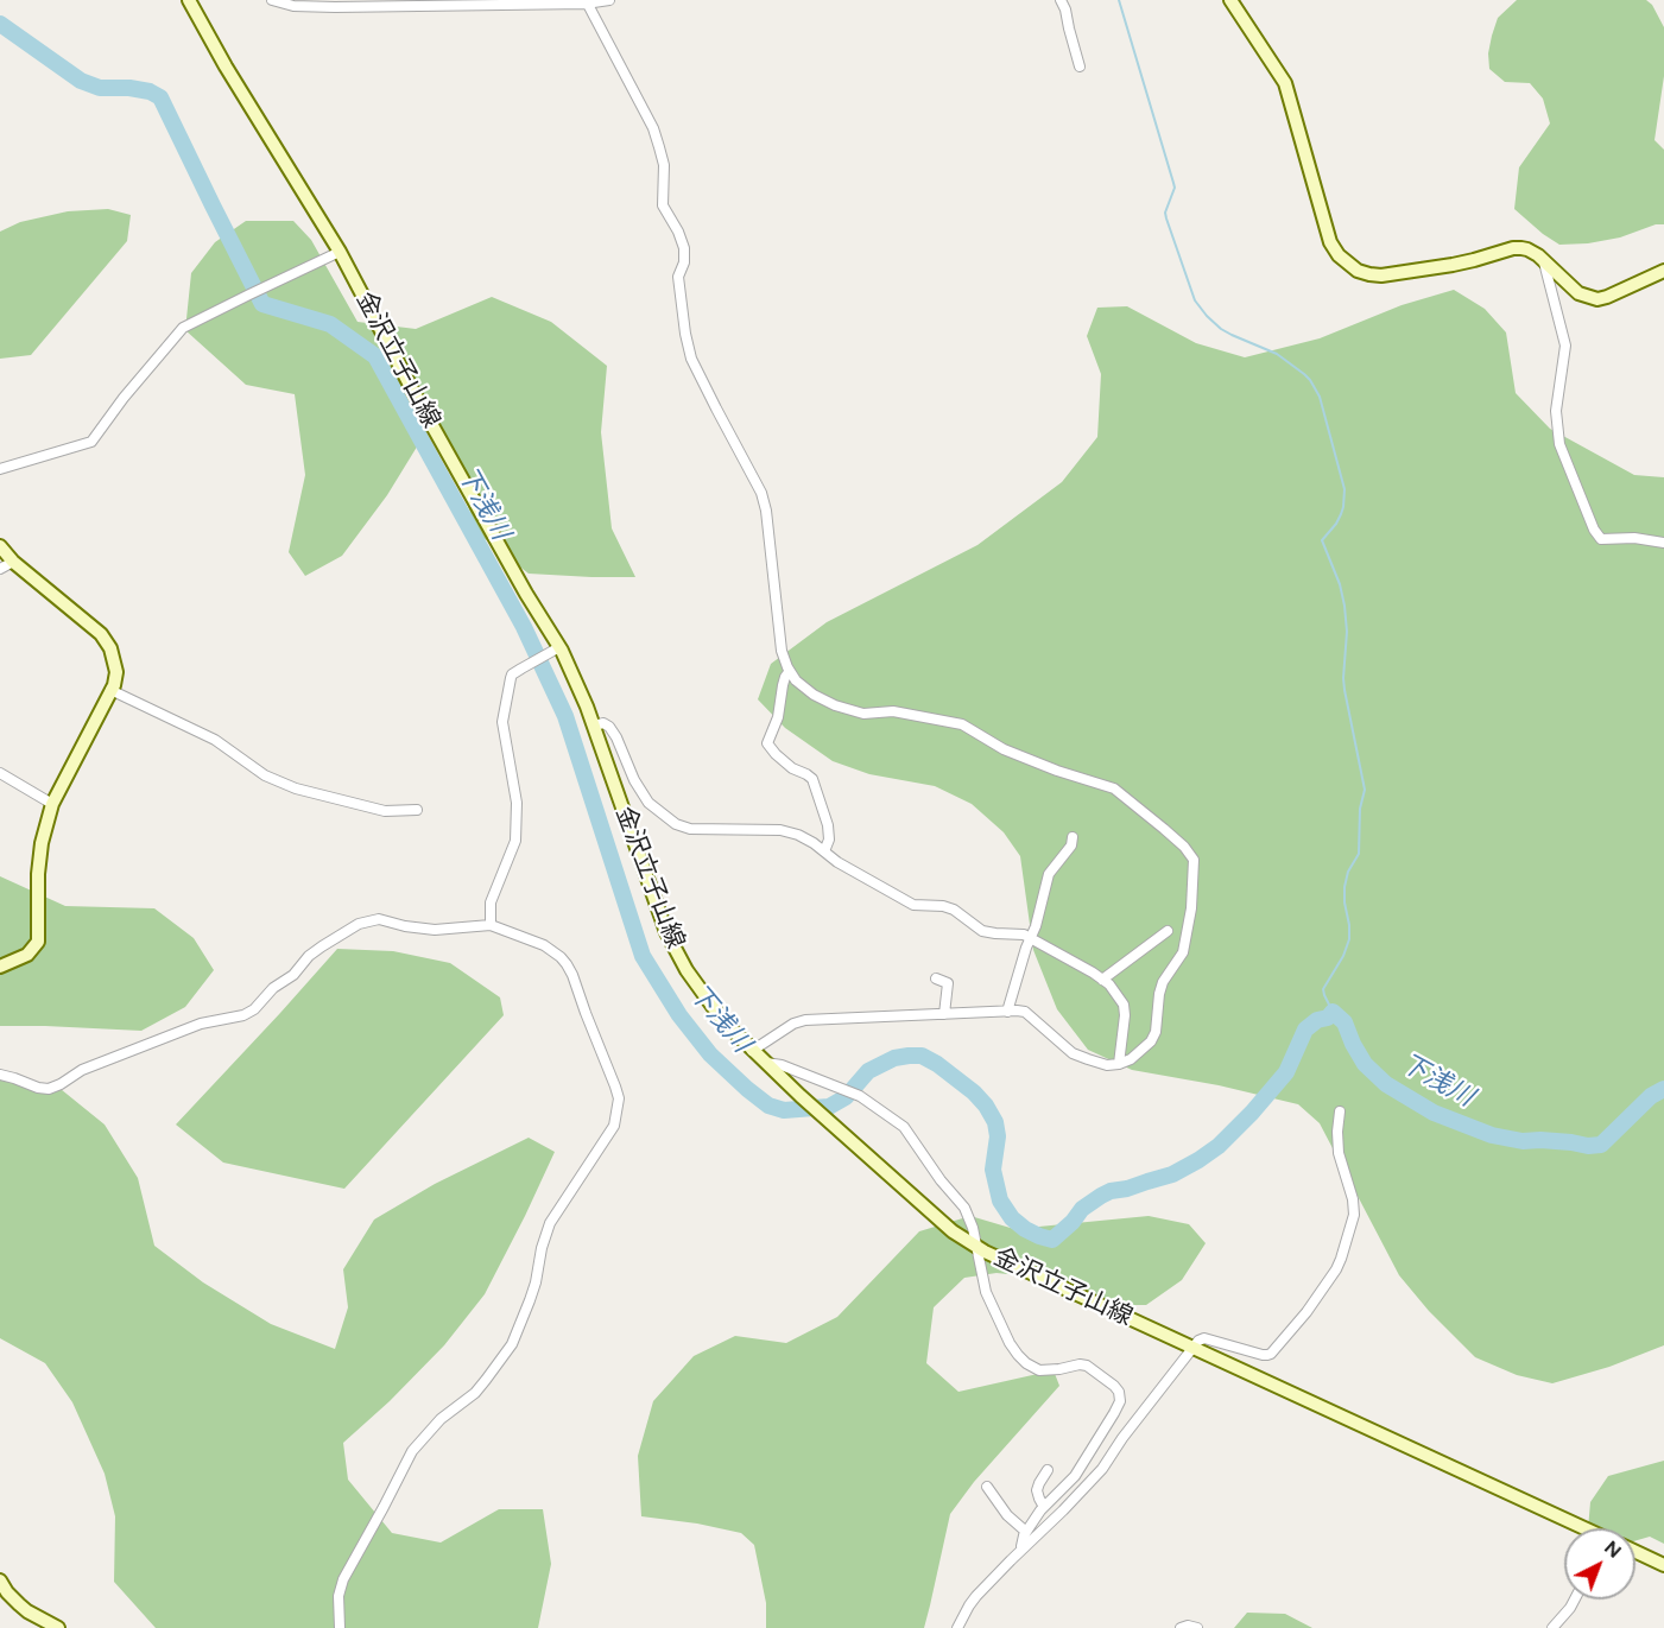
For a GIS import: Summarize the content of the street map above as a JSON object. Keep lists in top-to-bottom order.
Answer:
{
  "streets": {
    "street": ["金沢立子山線"]
  },
  "water": ["下浅川"],
  "north": "top right"
}
